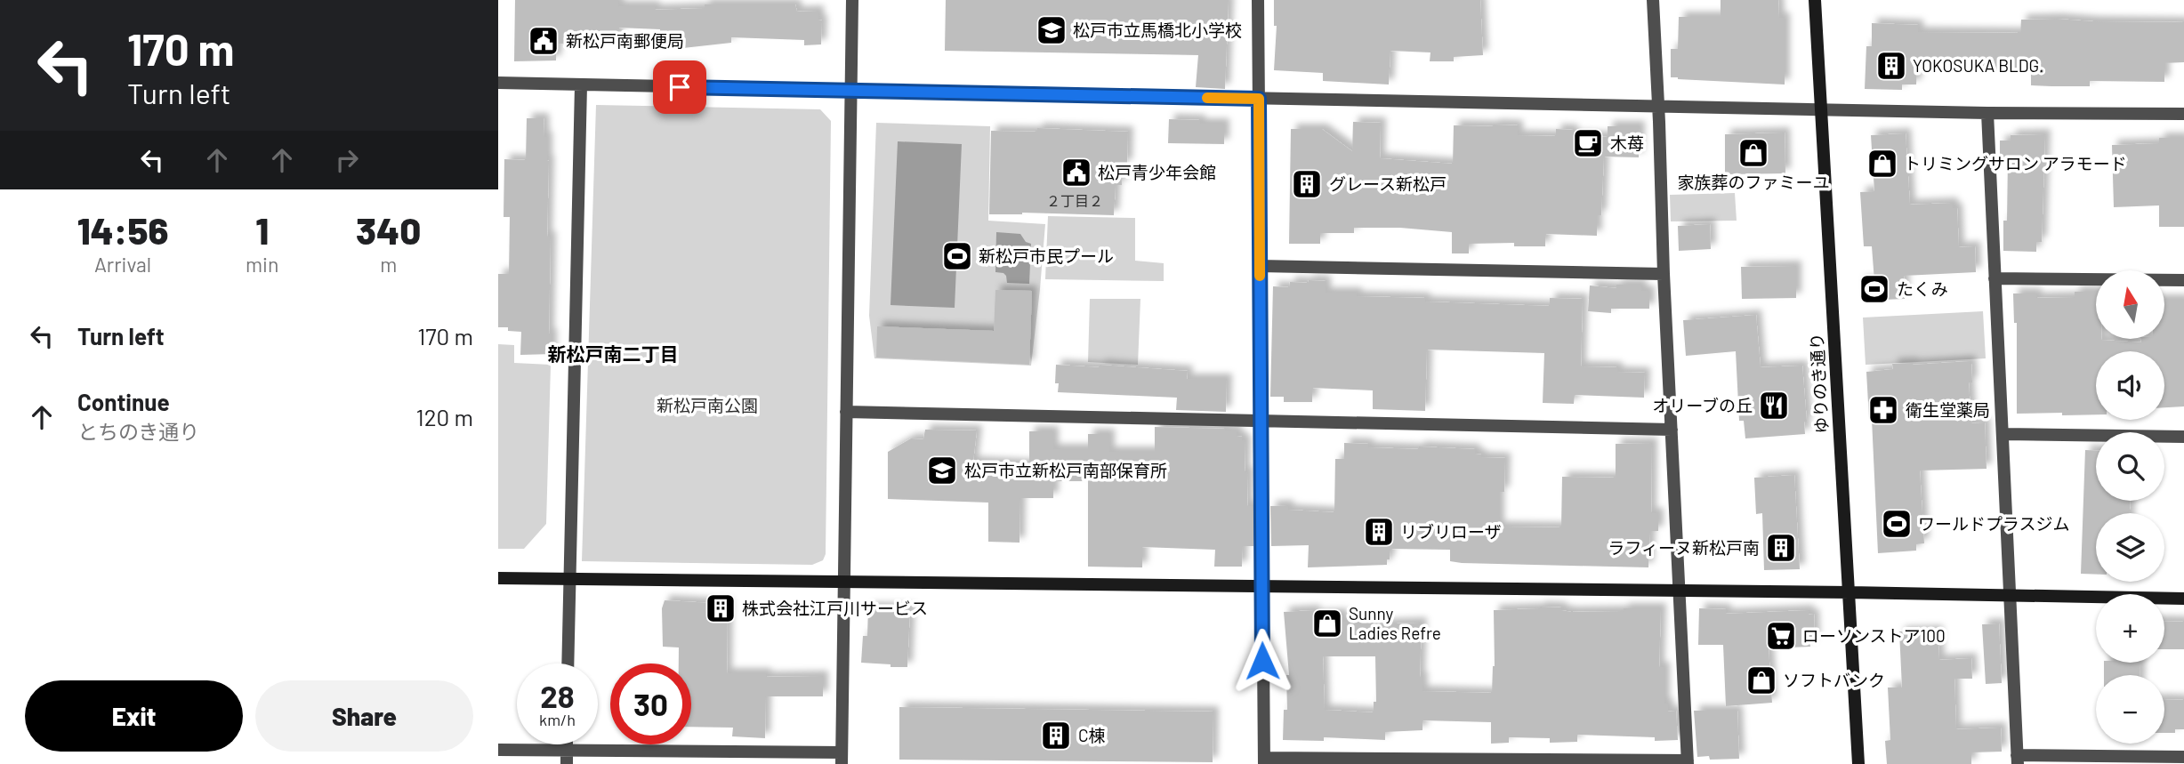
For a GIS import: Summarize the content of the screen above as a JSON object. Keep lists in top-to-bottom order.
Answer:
{
  "streets": {
    "street": ["ゆりのき通り"]
  },
  "districts": ["新松戸南二丁目"],
  "parks": ["新松戸南公園"],
  "places": {
    "school or university": ["松戸市立馬橋北小学校", "松戸市立新松戸南部保育所"],
    "public building": ["新松戸南郵便局", "松戸青少年会館"],
    "building": [
      "YOKOSUKA BLDG.",
      "グレース新松戸",
      "リブリローザ",
      "ラフィーヌ新松戸南",
      "株式会社江戸川サービス",
      "C棟"
    ],
    "cafe": ["木苺"],
    "shop": [
      "家族葬のファミーユ",
      "トリミングサロン アラモード",
      "Sunny Ladies Refre",
      "ソフトバンク"
    ],
    "sports": ["新松戸市民プール", "たくみ", "ワールドプラスジム"],
    "restaurant": ["オリーブの丘"],
    "pharmacy": ["衛生堂薬局"],
    "supermarket": ["ローソンストア100"]
  },
  "house_numbers": ["２丁目２"],
  "north": "top",
  "page": {
    "turn": ["170 m", "Turn left"],
    "eta": [
      "14:56",
      "Arrival",
      "1",
      "min",
      "340",
      "m"
    ],
    "map_buttons": ["+", "−"],
    "list": [
      {
        "name": "Turn left",
        "value": "170 m"
      },
      {
        "name": "Continue",
        "note": "とちのき通り",
        "value": "120 m"
      }
    ],
    "speed": "28 km/h",
    "limit": "30",
    "buttons": ["Exit", "Share"]
  }
}
